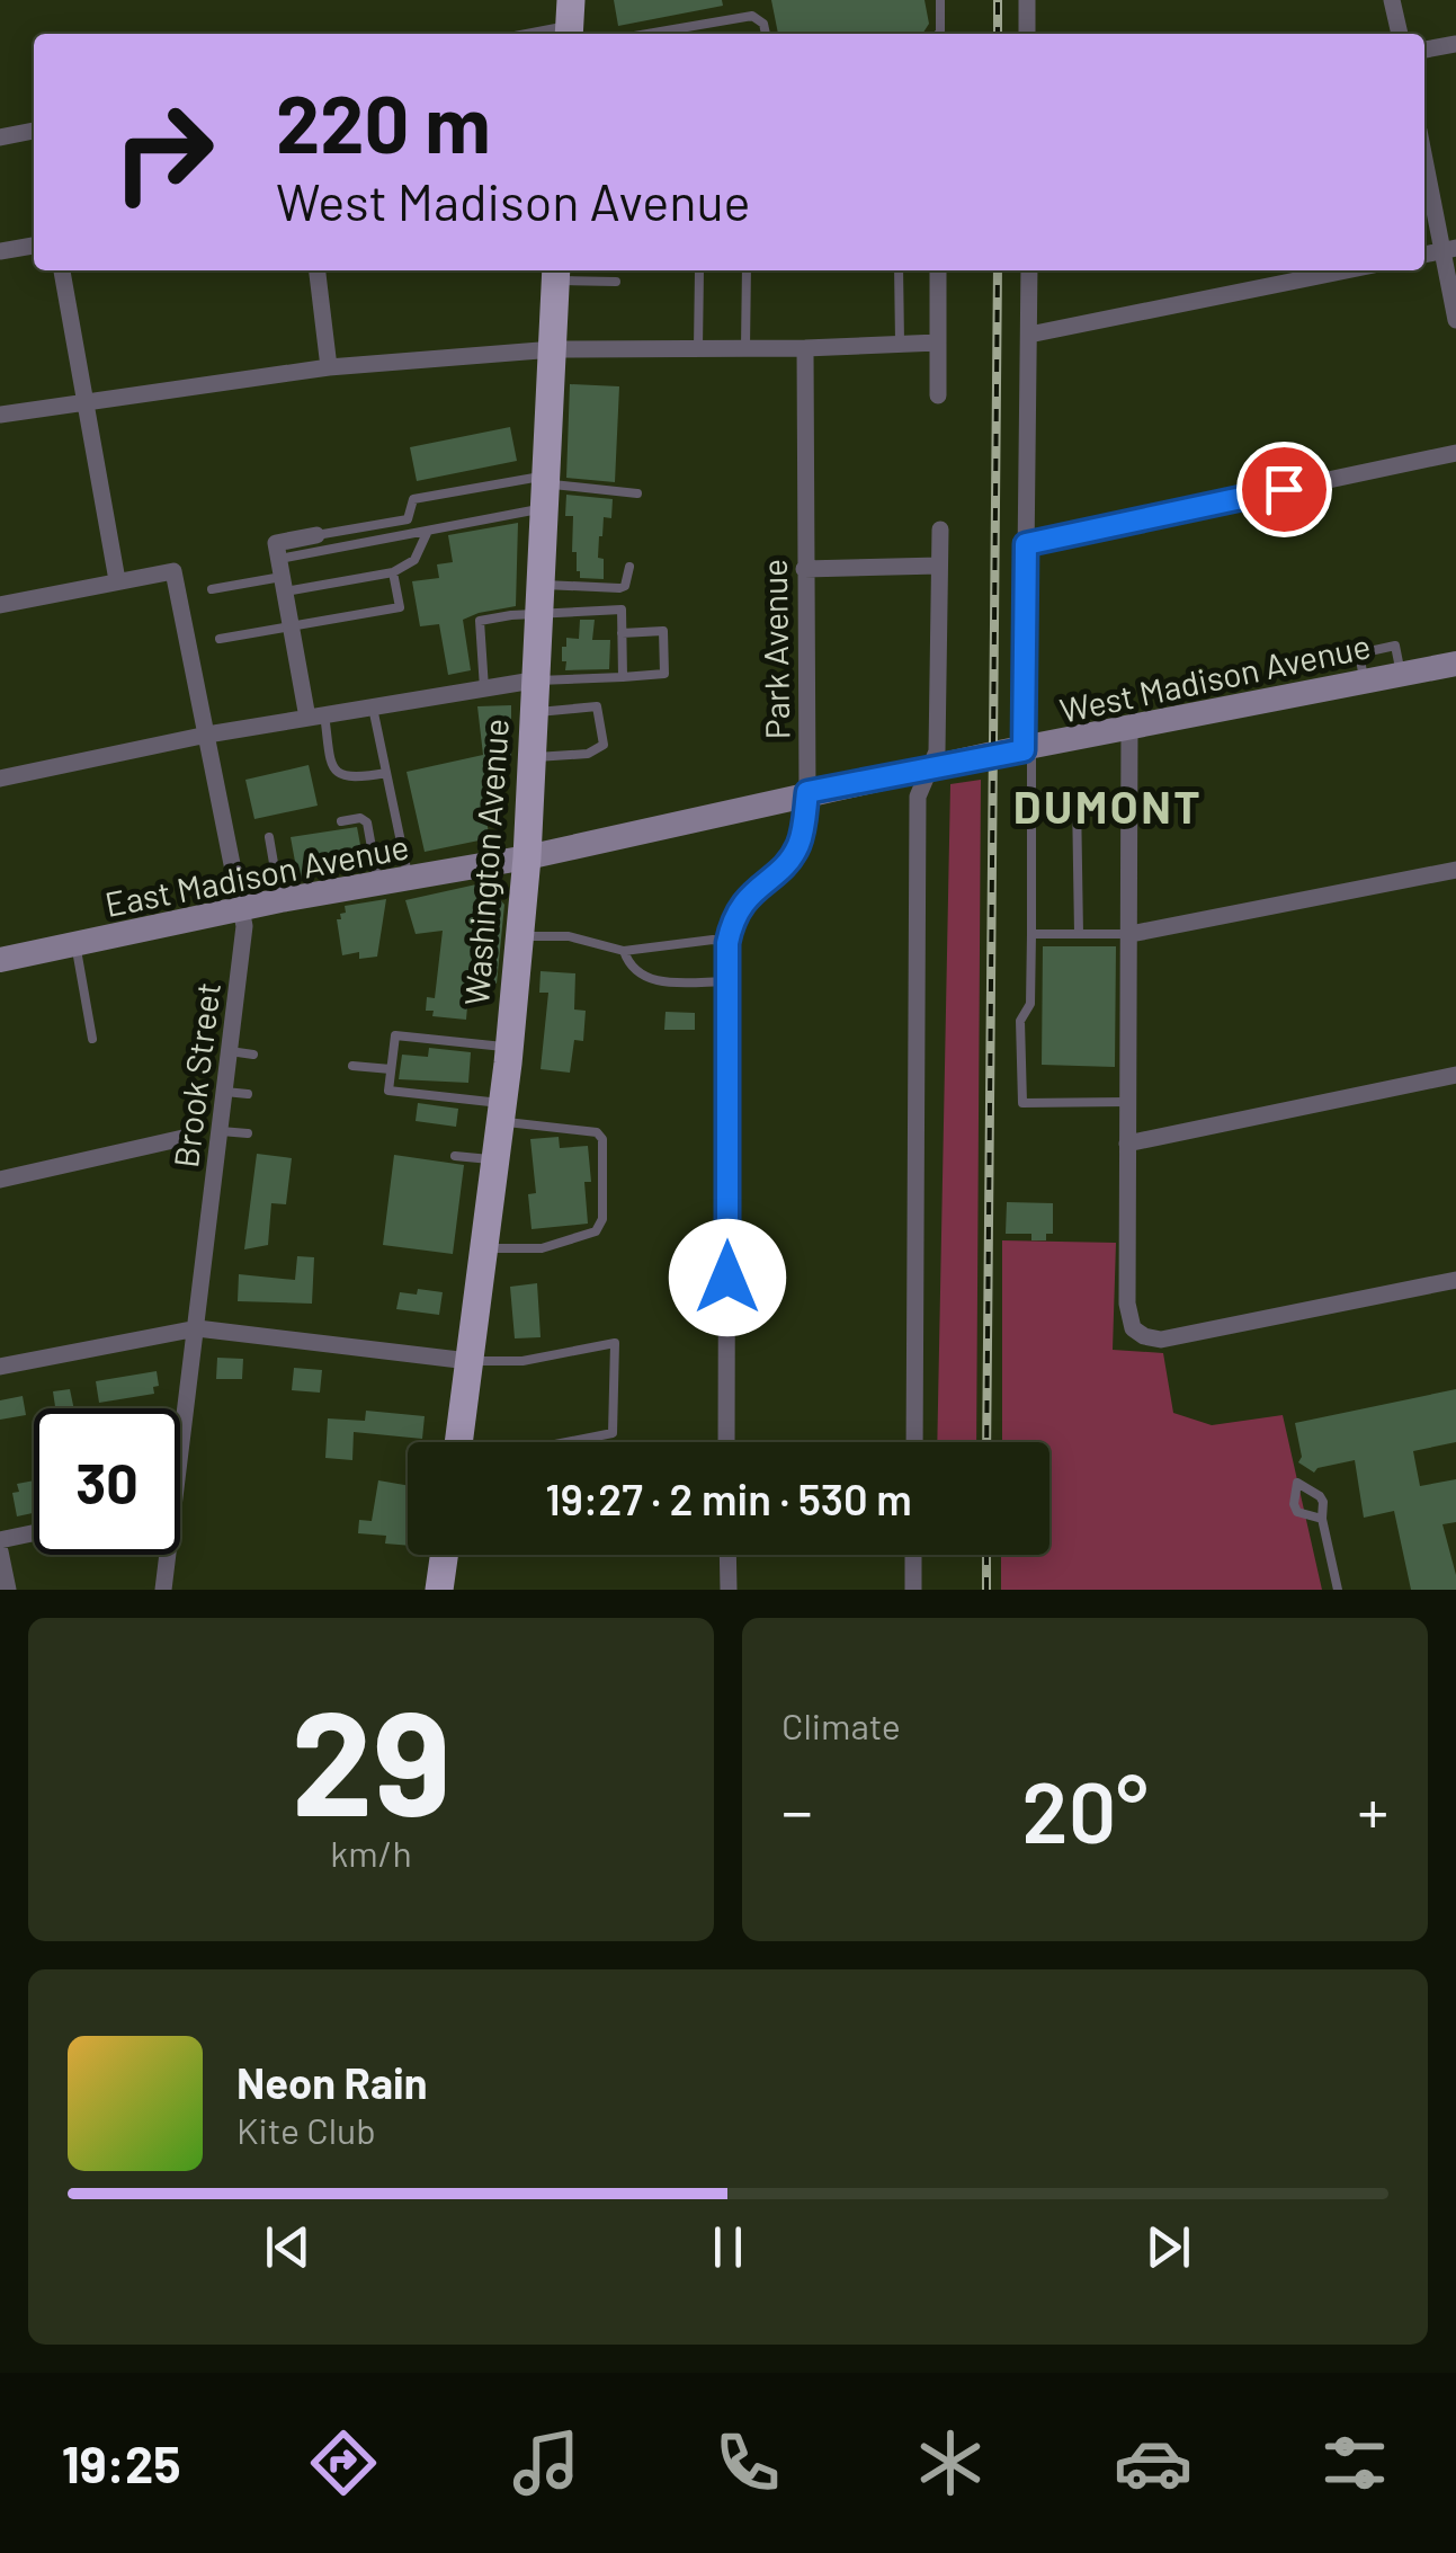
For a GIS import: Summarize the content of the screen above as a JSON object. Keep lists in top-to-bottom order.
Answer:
{
  "streets": {
    "main road": ["West Madison Avenue", "Washington Avenue", "East Madison Avenue"],
    "street": ["Park Avenue", "Brook Street"]
  },
  "crossings": [
    ["Park Avenue", "West Madison Avenue"],
    ["West Madison Avenue", "Washington Avenue"],
    ["West Madison Avenue", "East Madison Avenue"],
    ["Washington Avenue", "East Madison Avenue"],
    ["East Madison Avenue", "Brook Street"]
  ],
  "districts": ["DUMONT"],
  "page": {
    "turn": ["220 m", "West Madison Avenue"],
    "limit": "30",
    "trip": "19:27 · 2 min · 530 m",
    "tile": [
      ["29", "km/h"],
      "Climate"
    ],
    "heat": ["−", "20°", "+"],
    "song": ["Neon Rain", "Kite Club"],
    "tabs": "19:25"
  }
}
